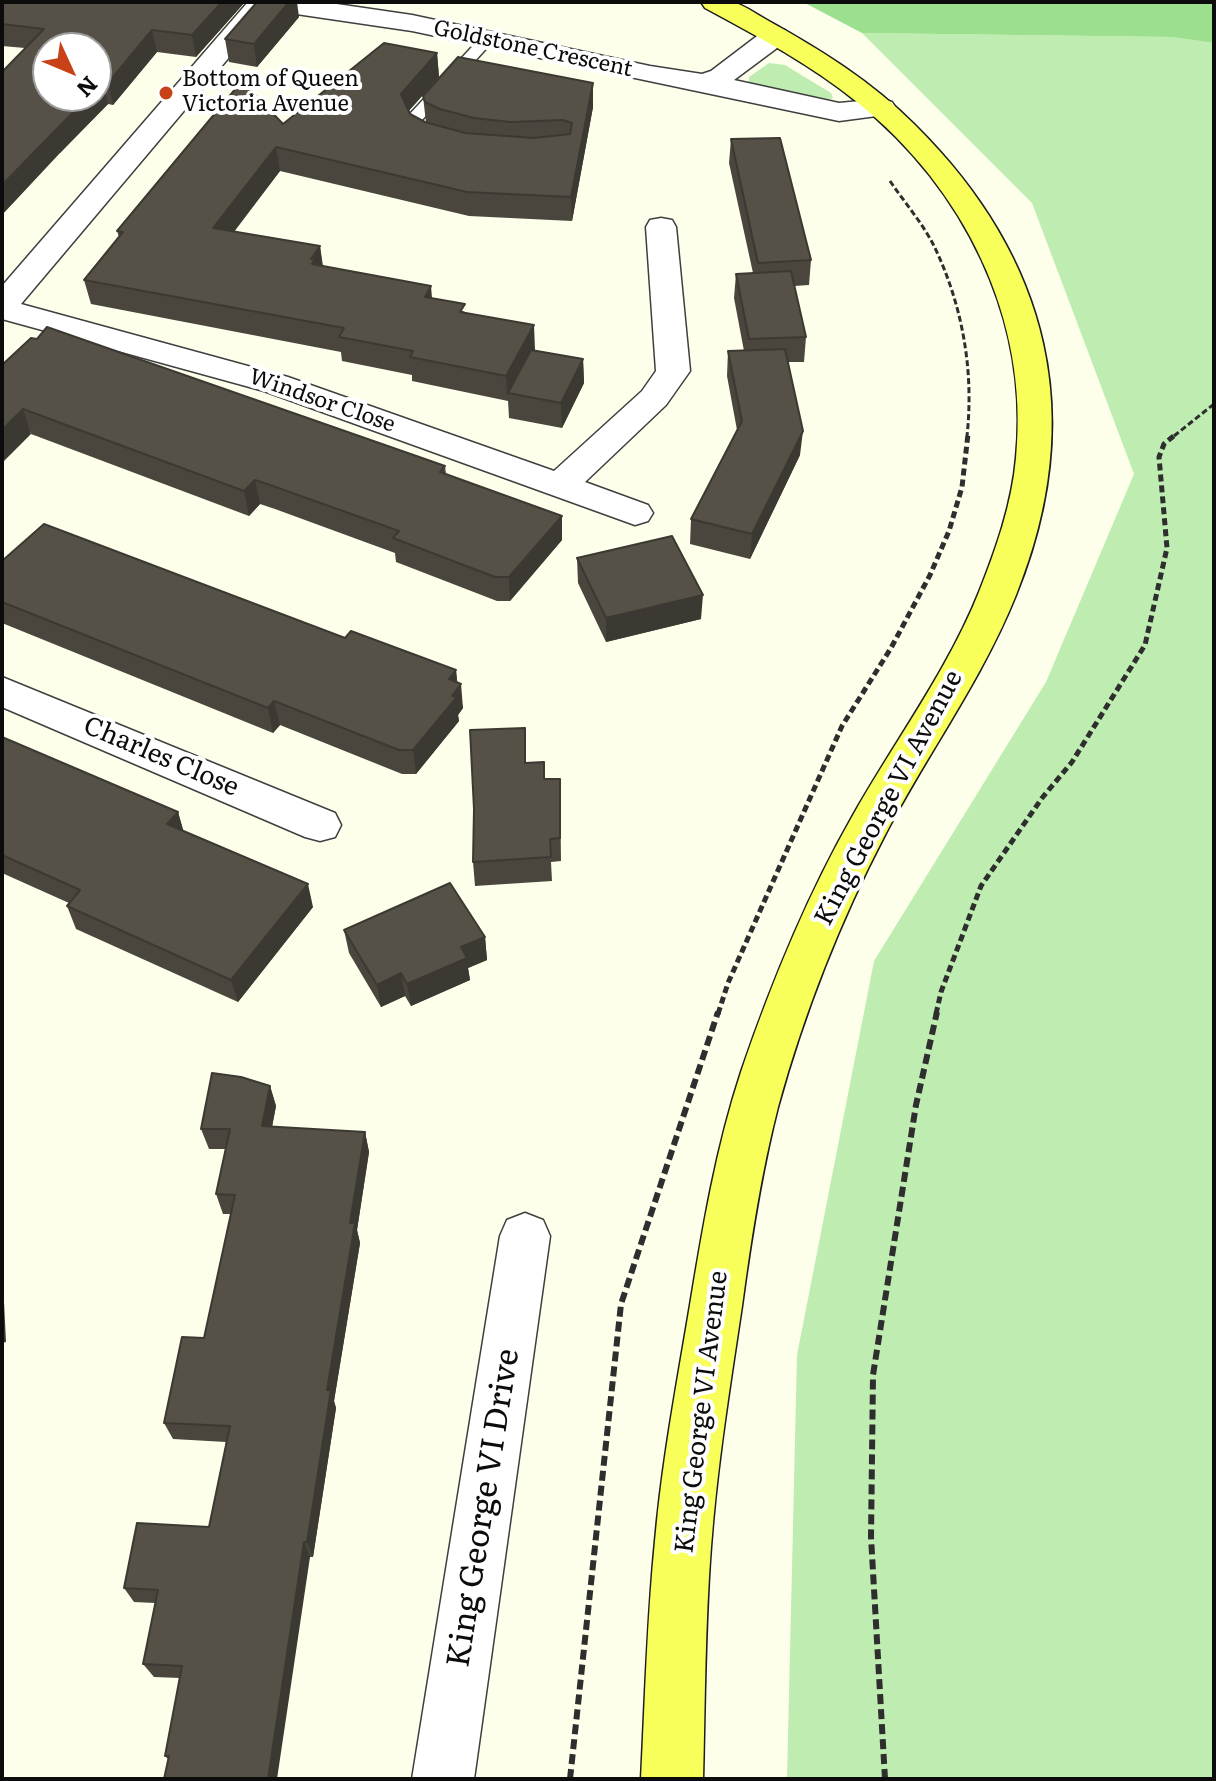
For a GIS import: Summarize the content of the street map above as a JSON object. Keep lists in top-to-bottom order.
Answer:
{
  "streets": {
    "main road": ["King George VI Avenue"],
    "street": [
      "Goldstone Crescent",
      "Windsor Close",
      "Charles Close",
      "King George VI Drive"
    ]
  },
  "crossings": [
    ["Goldstone Crescent", "King George VI Avenue"]
  ],
  "places": ["Bottom of Queen Victoria Avenue"],
  "north": "bottom right"
}
